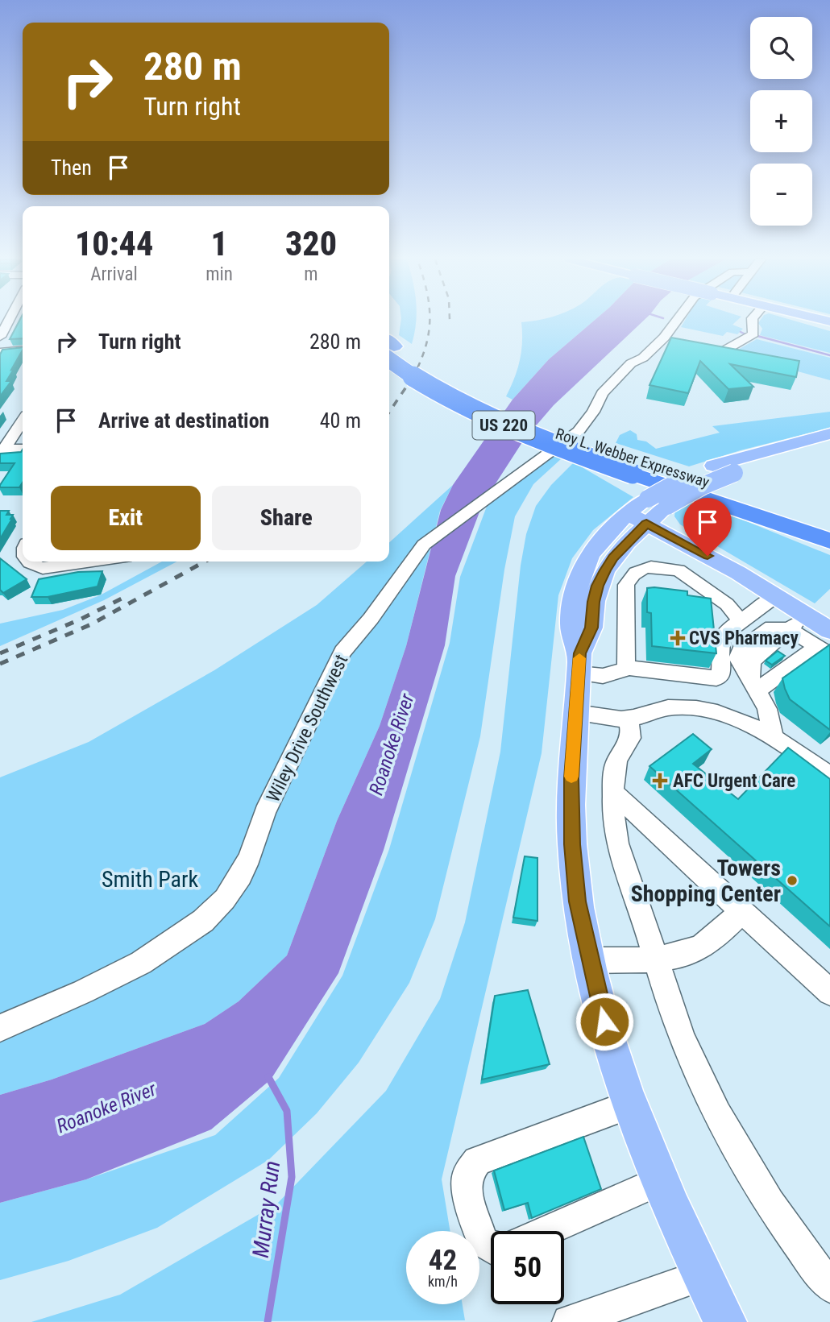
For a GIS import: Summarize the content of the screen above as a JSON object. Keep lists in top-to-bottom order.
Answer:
{
  "streets": {
    "highway": ["US 220", "Roy L. Webber Expressway"],
    "street": ["Wiley Drive Southwest"]
  },
  "water": ["Roanoke River", "Murray Run"],
  "parks": ["Smith Park"],
  "places": {
    "health": ["CVS Pharmacy", "AFC Urgent Care"],
    "other": ["Towers Shopping Center"]
  },
  "page": {
    "map_buttons": ["+", "−"],
    "turn": ["280 m", "Turn right"],
    "then": "Then",
    "eta": [
      "10:44",
      "Arrival",
      "1",
      "min",
      "320",
      "m"
    ],
    "list": [
      {
        "name": "Turn right",
        "value": "280 m"
      },
      {
        "name": "Arrive at destination",
        "value": "40 m"
      }
    ],
    "buttons": ["Exit", "Share"],
    "speed": "42 km/h",
    "limit": "50"
  }
}
